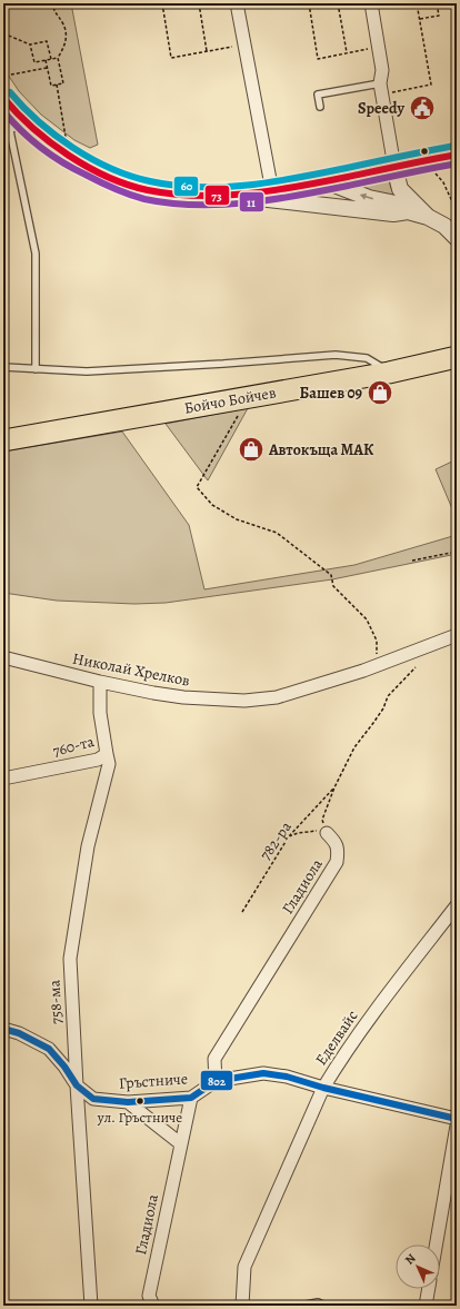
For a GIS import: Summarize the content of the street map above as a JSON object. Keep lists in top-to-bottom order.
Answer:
{
  "streets": {
    "highway": ["Бойчо Бойчев"],
    "street": [
      "Николай Хрелков",
      "760-та",
      "Гладиола",
      "758-ма",
      "Еделвайс",
      "Гръстниче"
    ],
    "path": ["782-ра"]
  },
  "crossings": [
    ["Николай Хрелков", "760-та"],
    ["760-та", "758-ма"],
    ["Гладиола", "Гръстниче"],
    ["758-ма", "Гръстниче"],
    ["Еделвайс", "Гръстниче"]
  ],
  "places": {
    "public building": ["Speedy"],
    "shop": ["Башев 09", "Автокъща МАК"],
    "other": ["ул. Гръстниче"]
  },
  "lines": [
    "transit line 60",
    "transit line 73",
    "transit line 11",
    "transit line 802"
  ],
  "north": "top left"
}
